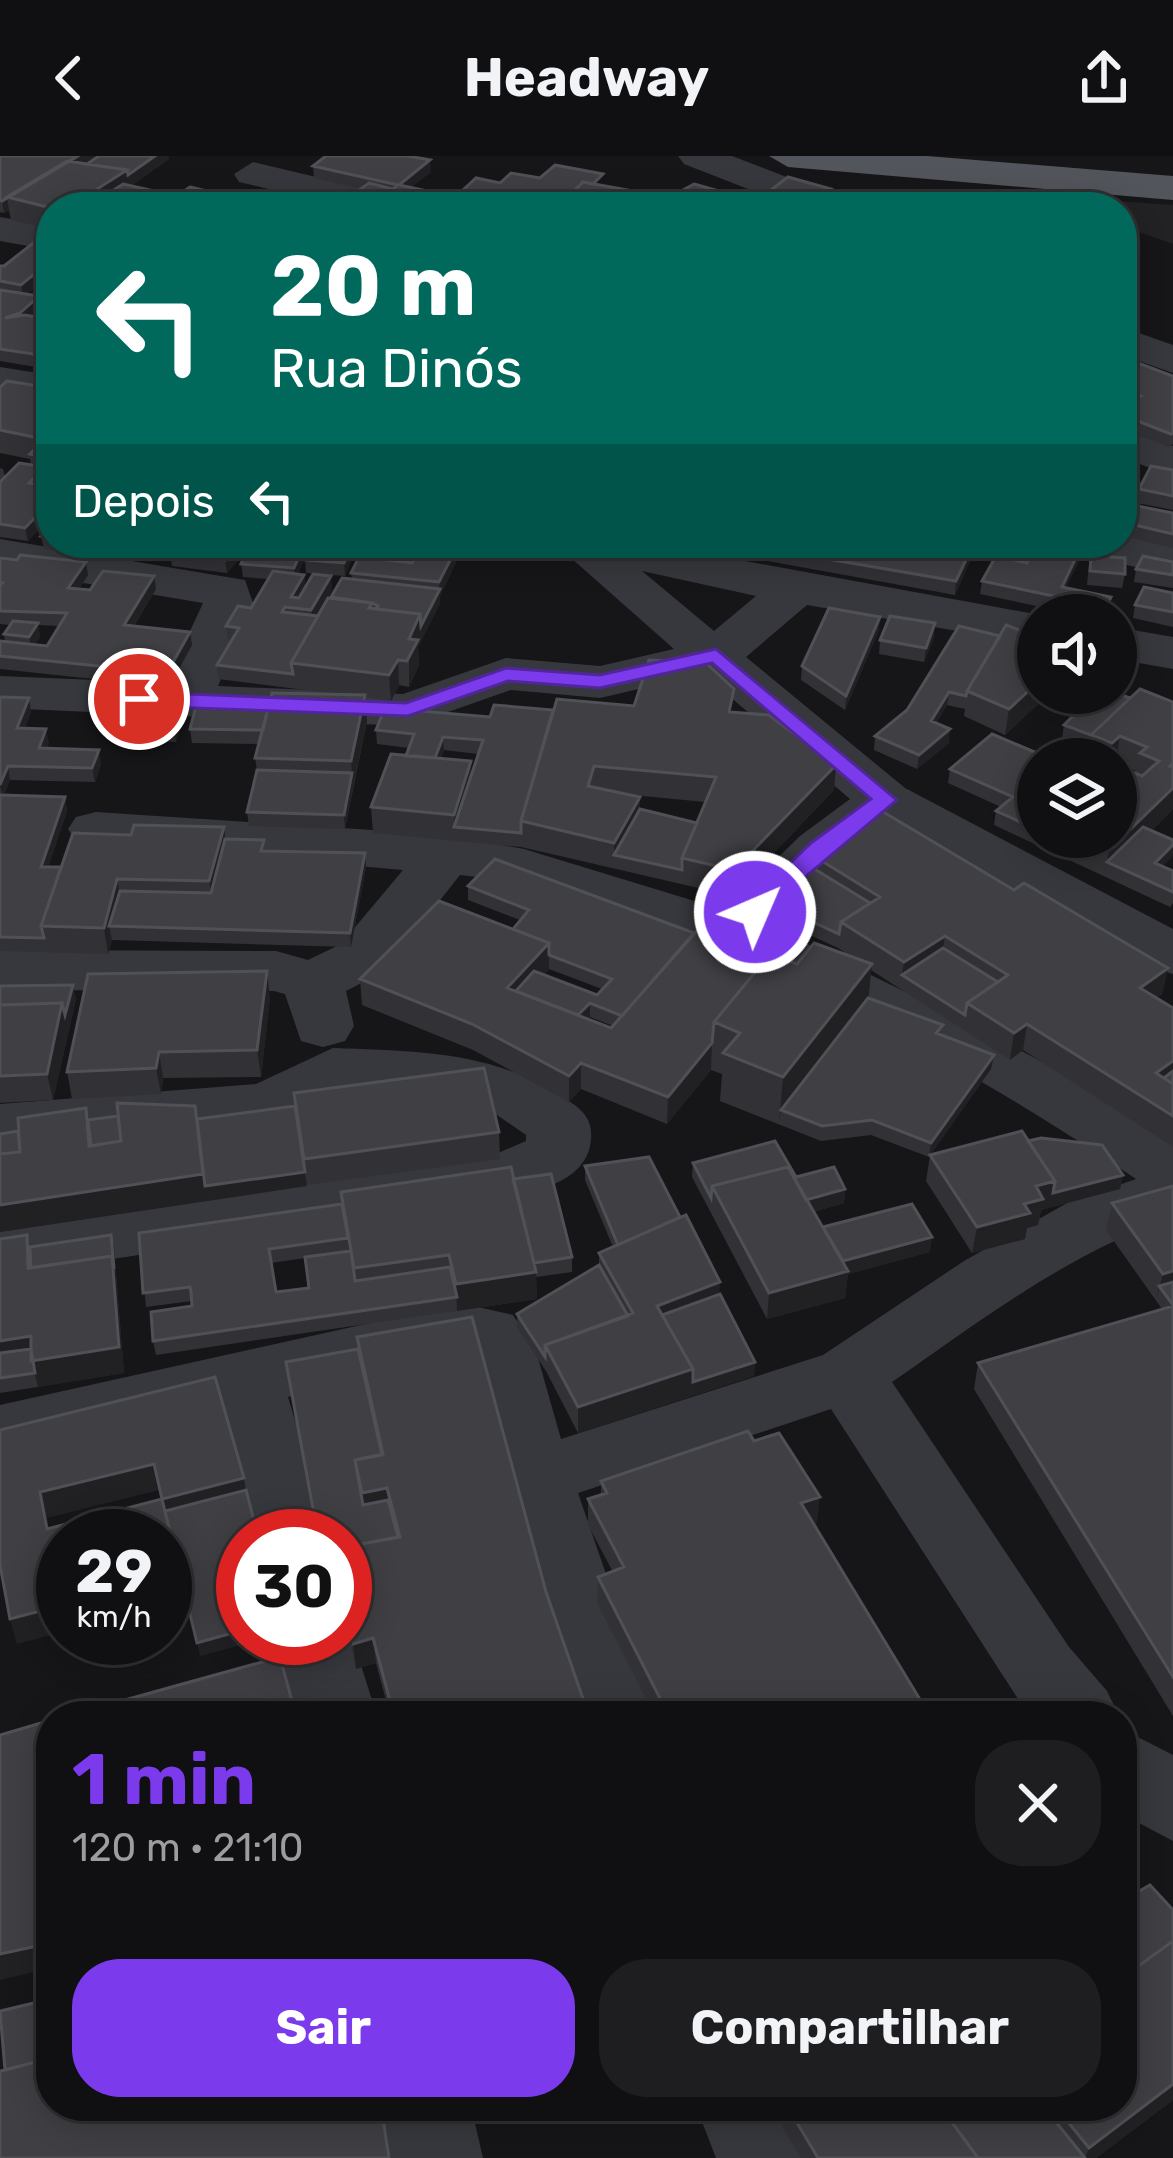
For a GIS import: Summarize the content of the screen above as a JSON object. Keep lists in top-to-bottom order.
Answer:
{
  "page": {
    "header": "Headway",
    "turn": ["20 m", "Rua Dinós"],
    "then": "Depois",
    "speed": "29 km/h",
    "limit": "30",
    "heading": ["1 min", "120 m · 21:10"],
    "buttons": ["Sair", "Compartilhar"]
  }
}
